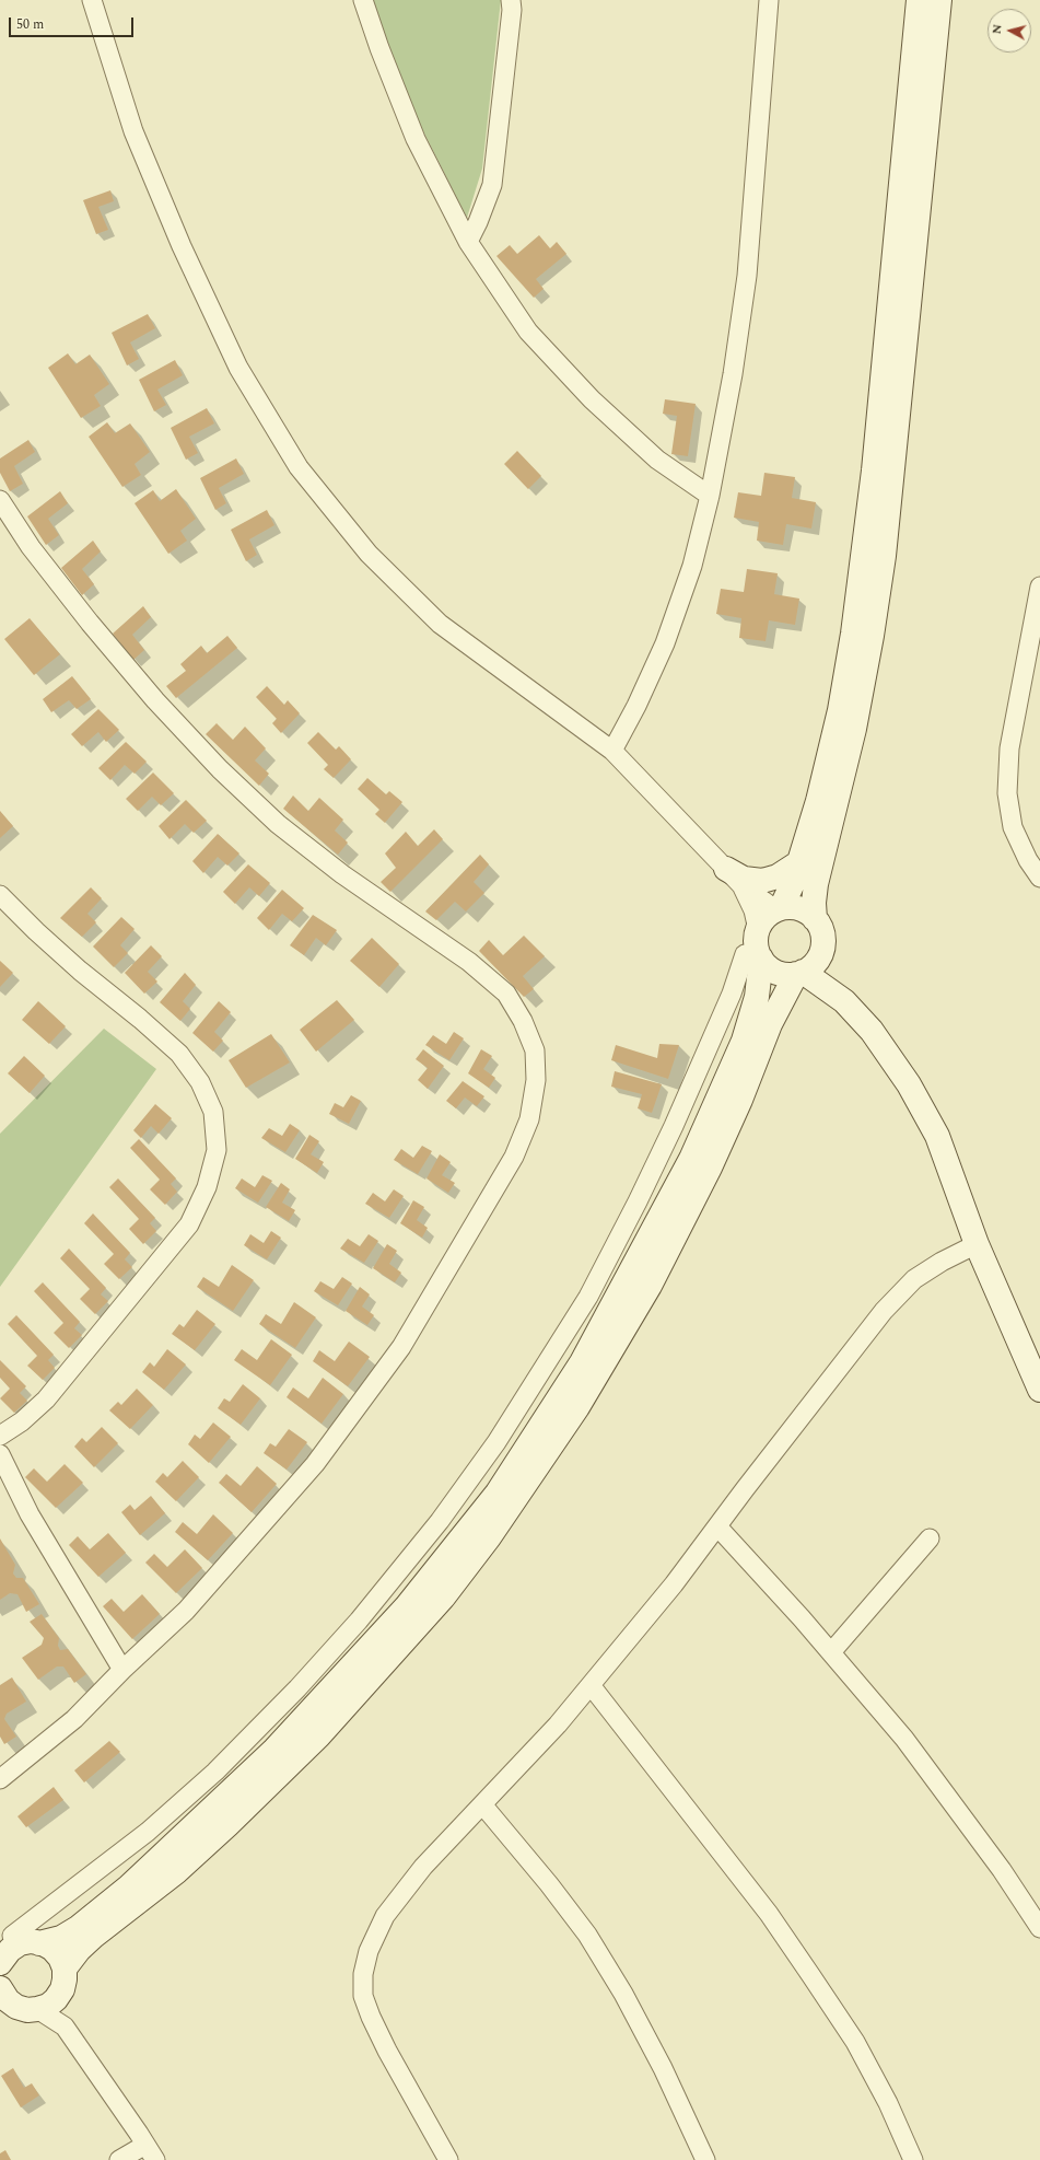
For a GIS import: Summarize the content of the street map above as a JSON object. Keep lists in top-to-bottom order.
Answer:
{
  "scale_bar": "50 m",
  "north": "left"
}
